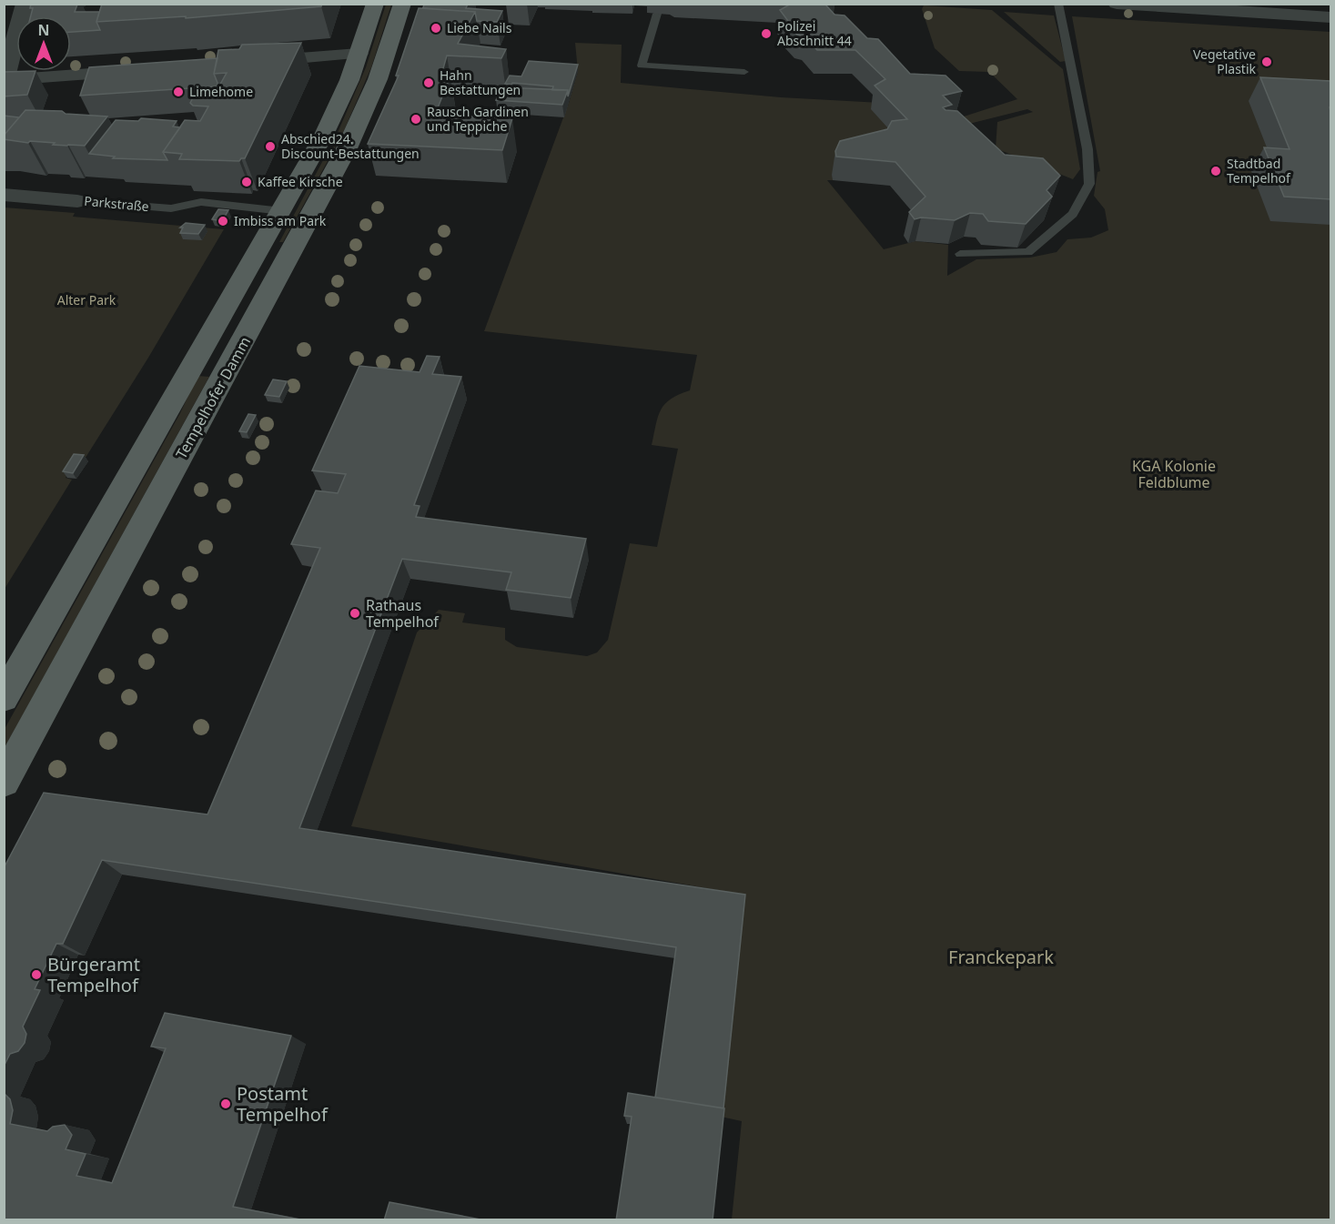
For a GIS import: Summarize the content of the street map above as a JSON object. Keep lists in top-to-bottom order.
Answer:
{
  "streets": {
    "main road": ["Tempelhofer Damm"],
    "street": ["Parkstraße"]
  },
  "parks": ["Alter Park", "KGA Kolonie Feldblume", "Franckepark"],
  "places": [
    "Liebe Nails",
    "Polizei Abschnitt 44",
    "Vegetative Plastik",
    "Hahn Bestattungen",
    "Limehome",
    "Rausch Gardinen und Teppiche",
    "Abschied24. Discount-Bestattungen",
    "Stadtbad Tempelhof",
    "Kaffee Kirsche",
    "Imbiss am Park",
    "Rathaus Tempelhof",
    "Bürgeramt Tempelhof",
    "Postamt Tempelhof"
  ],
  "north": "top"
}
